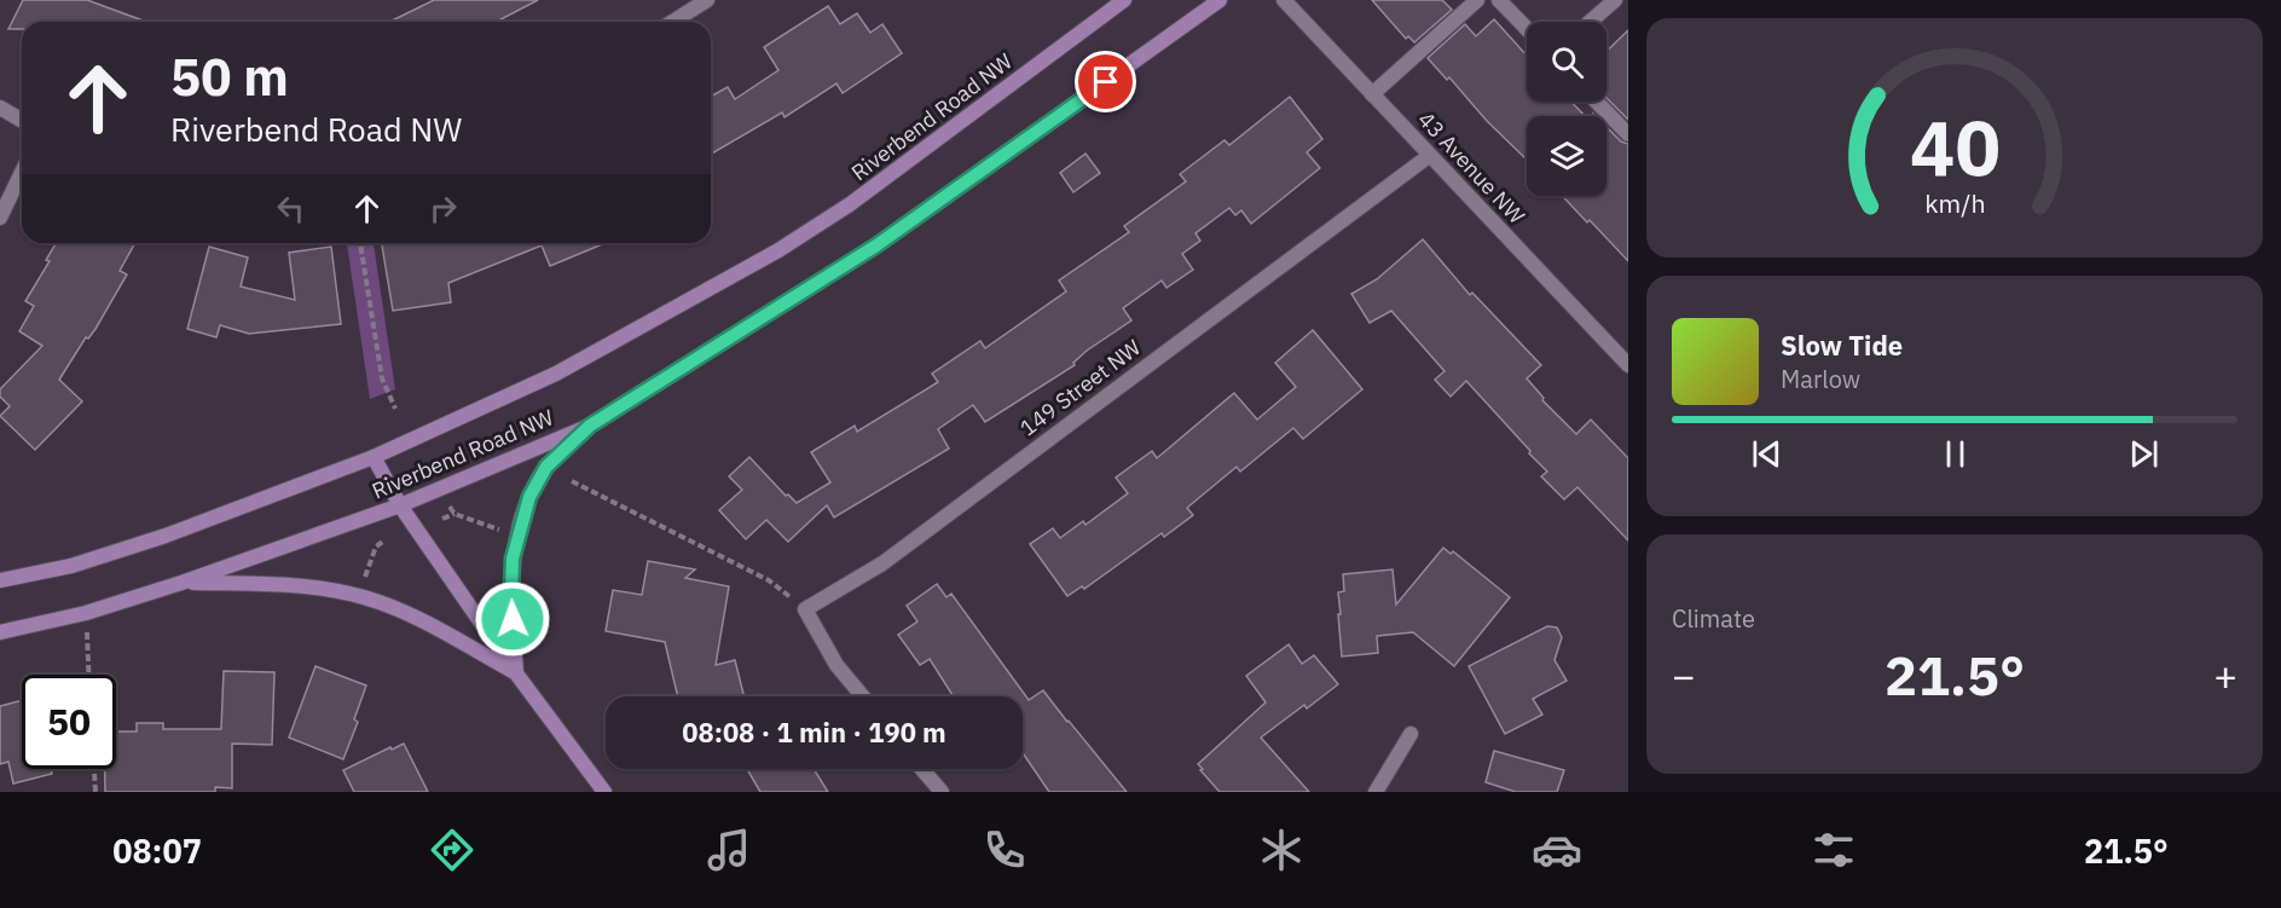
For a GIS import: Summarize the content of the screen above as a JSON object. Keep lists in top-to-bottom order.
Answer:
{
  "streets": {
    "main road": ["Riverbend Road NW"],
    "street": ["43 Avenue NW", "149 Street NW"]
  },
  "crossings": [
    ["43 Avenue NW", "149 Street NW"]
  ],
  "page": {
    "turn": ["50 m", "Riverbend Road NW"],
    "song": ["Slow Tide", "Marlow"],
    "tile": "Climate",
    "heat": ["−", "21.5°", "+"],
    "limit": "50",
    "trip": "08:08 · 1 min · 190 m",
    "tabs": ["08:07", "21.5°"],
    "gauge": ["40", "km/h"]
  }
}
